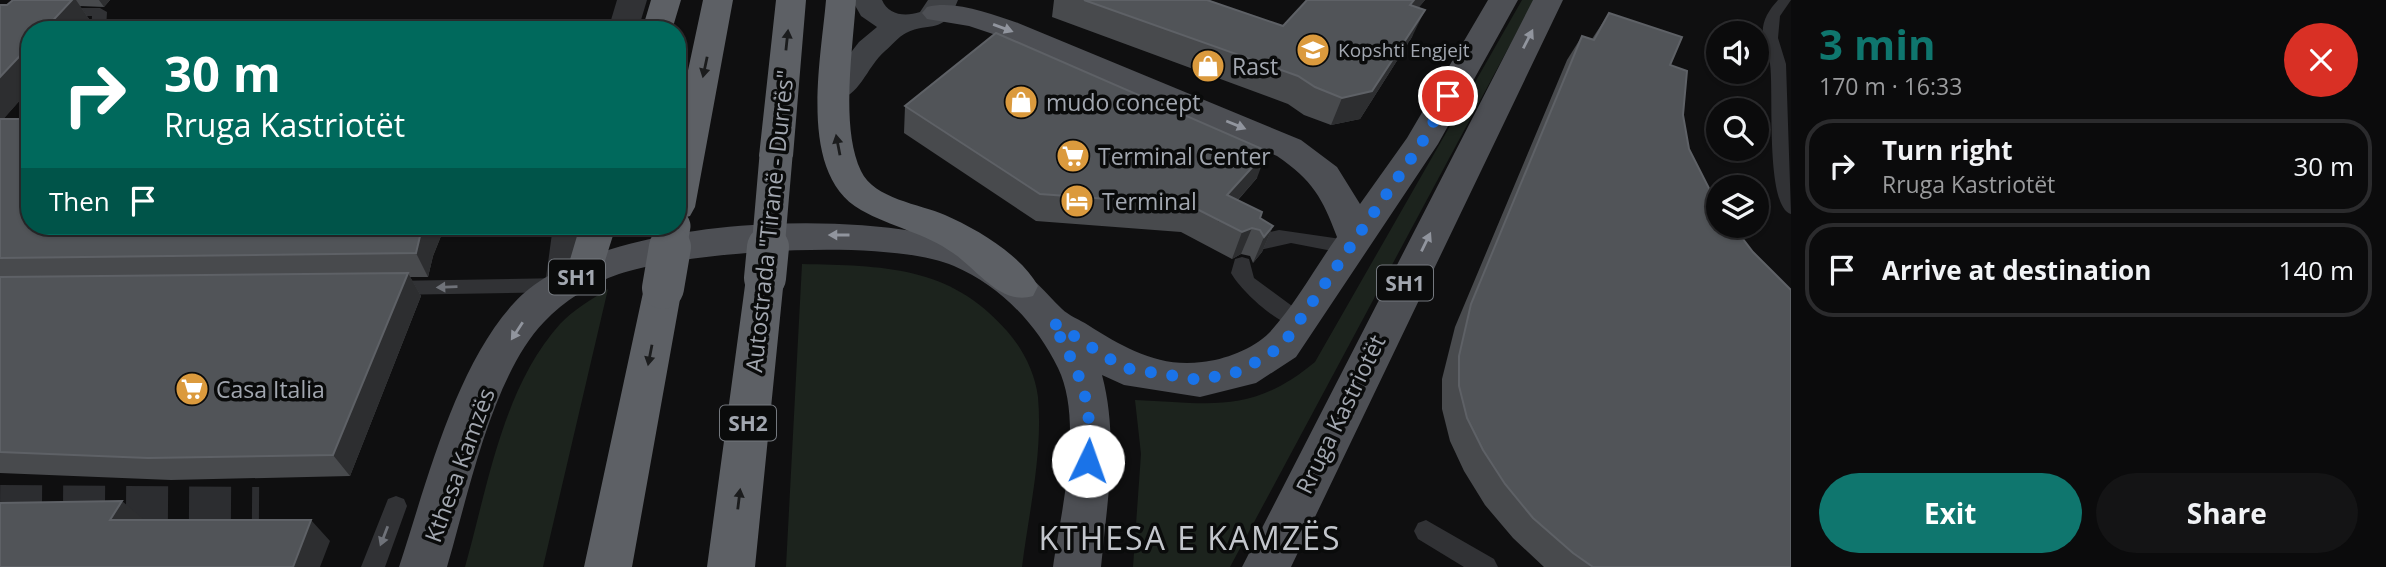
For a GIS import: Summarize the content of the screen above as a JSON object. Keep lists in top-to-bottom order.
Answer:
{
  "streets": {
    "highway": ["Autostrada \"Tiranë - Durrës\"", "SH2"],
    "main road": ["SH1", "Rruga Kastriotët", "Kthesa Kamzës"]
  },
  "crossings": [
    ["SH1", "Kthesa Kamzës"]
  ],
  "one_way": ["Kthesa Kamzës"],
  "districts": ["KTHESA E KAMZËS"],
  "places": {
    "school or university": ["Kopshti Engjejt"],
    "shop": ["Rast", "mudo concept"],
    "supermarket": ["Terminal Center", "Casa Italia"],
    "hotel": ["Terminal"]
  },
  "page": {
    "heading": ["3 min", "170 m · 16:33"],
    "turn": ["30 m", "Rruga Kastriotët"],
    "list": [
      {
        "name": "Turn right",
        "note": "Rruga Kastriotët",
        "value": "30 m"
      },
      {
        "name": "Arrive at destination",
        "value": "140 m"
      }
    ],
    "then": "Then",
    "buttons": ["Exit", "Share"]
  }
}
